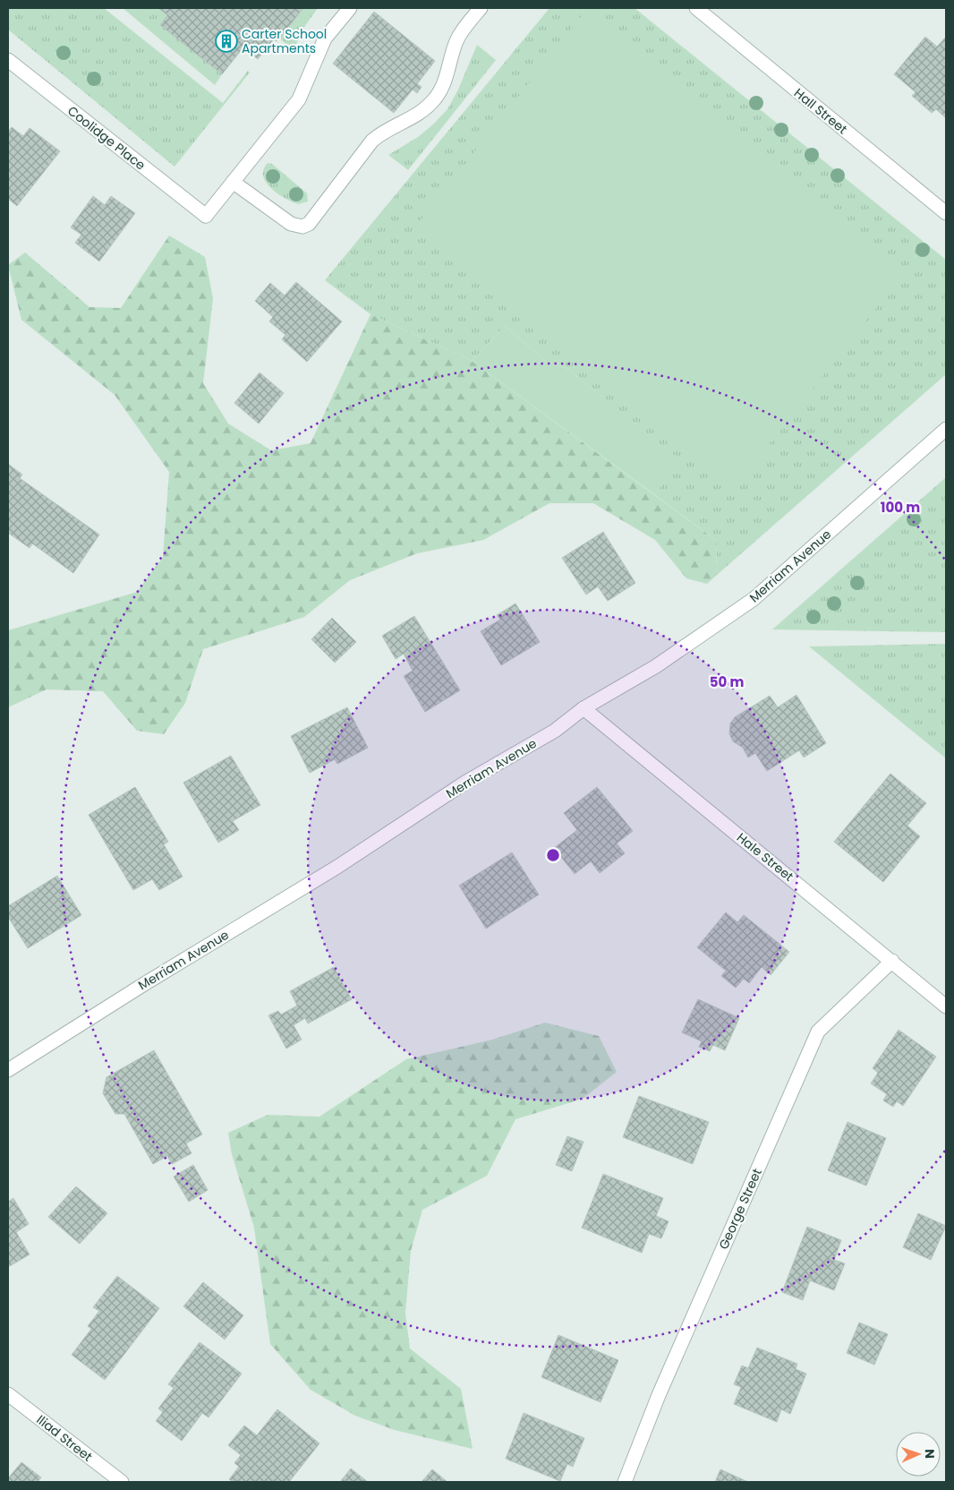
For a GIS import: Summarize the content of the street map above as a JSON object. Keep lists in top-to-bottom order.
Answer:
{
  "streets": {
    "street": [
      "Hall Street",
      "Coolidge Place",
      "Merriam Avenue",
      "Hale Street",
      "George Street",
      "Iliad Street"
    ]
  },
  "crossings": [
    ["Merriam Avenue", "Hale Street"],
    ["Hale Street", "George Street"]
  ],
  "places": {
    "building": ["Carter School Apartments"]
  },
  "north": "right",
  "rings": ["100 m", "50 m"]
}
